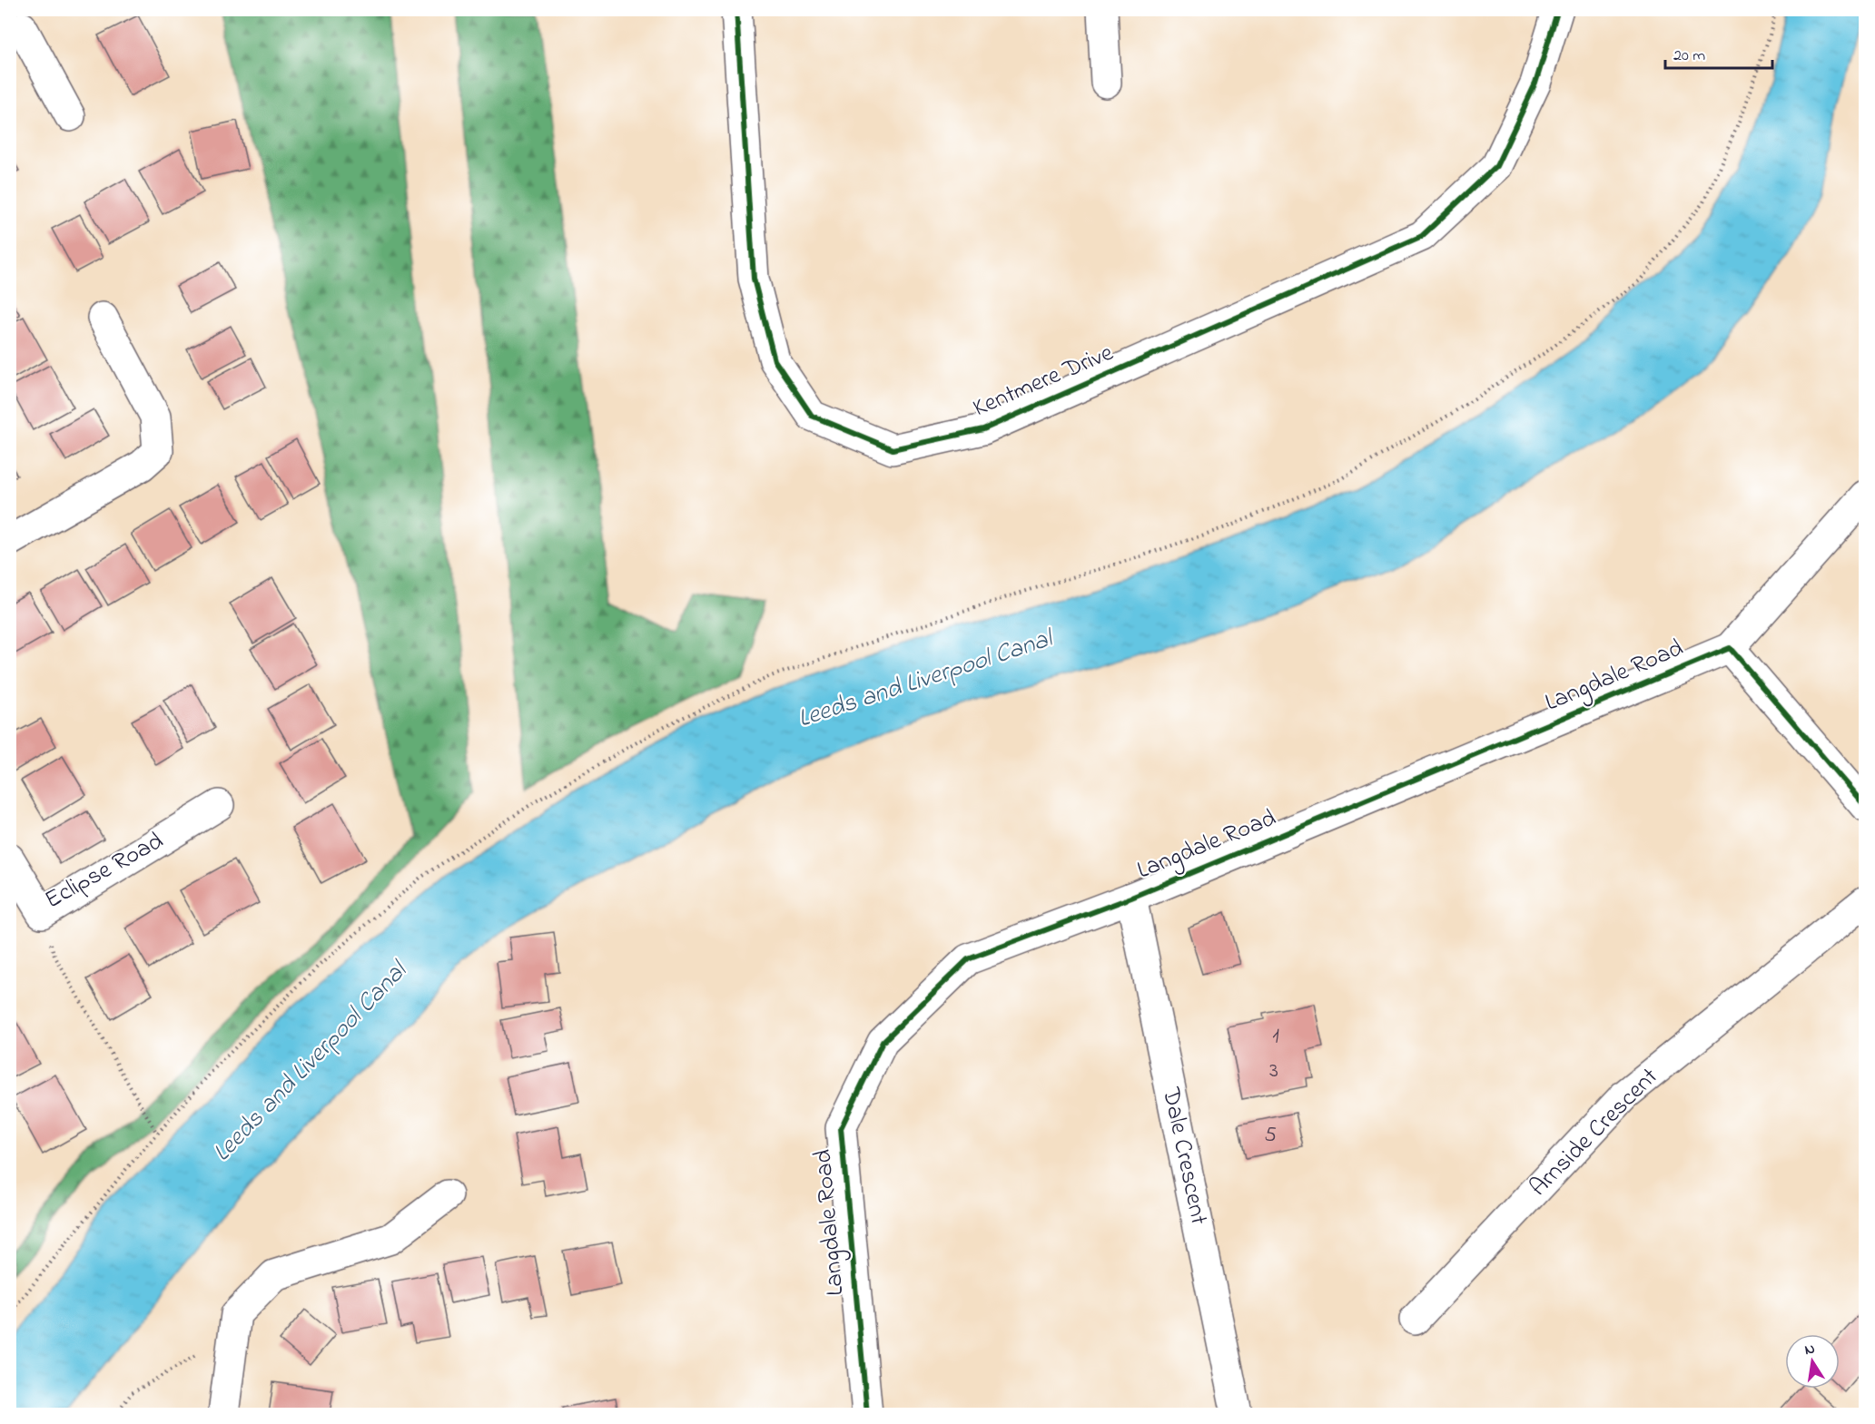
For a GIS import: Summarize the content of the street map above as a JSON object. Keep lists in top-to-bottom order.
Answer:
{
  "streets": {
    "street": [
      "Kentmere Drive",
      "Langdale Road",
      "Eclipse Road",
      "Arnside Crescent",
      "Dale Crescent"
    ]
  },
  "crossings": [
    ["Langdale Road", "Dale Crescent"]
  ],
  "water": ["Leeds and Liverpool Canal"],
  "house_numbers": ["1", "3", "5"],
  "scale_bar": "20 m",
  "north": "top"
}
